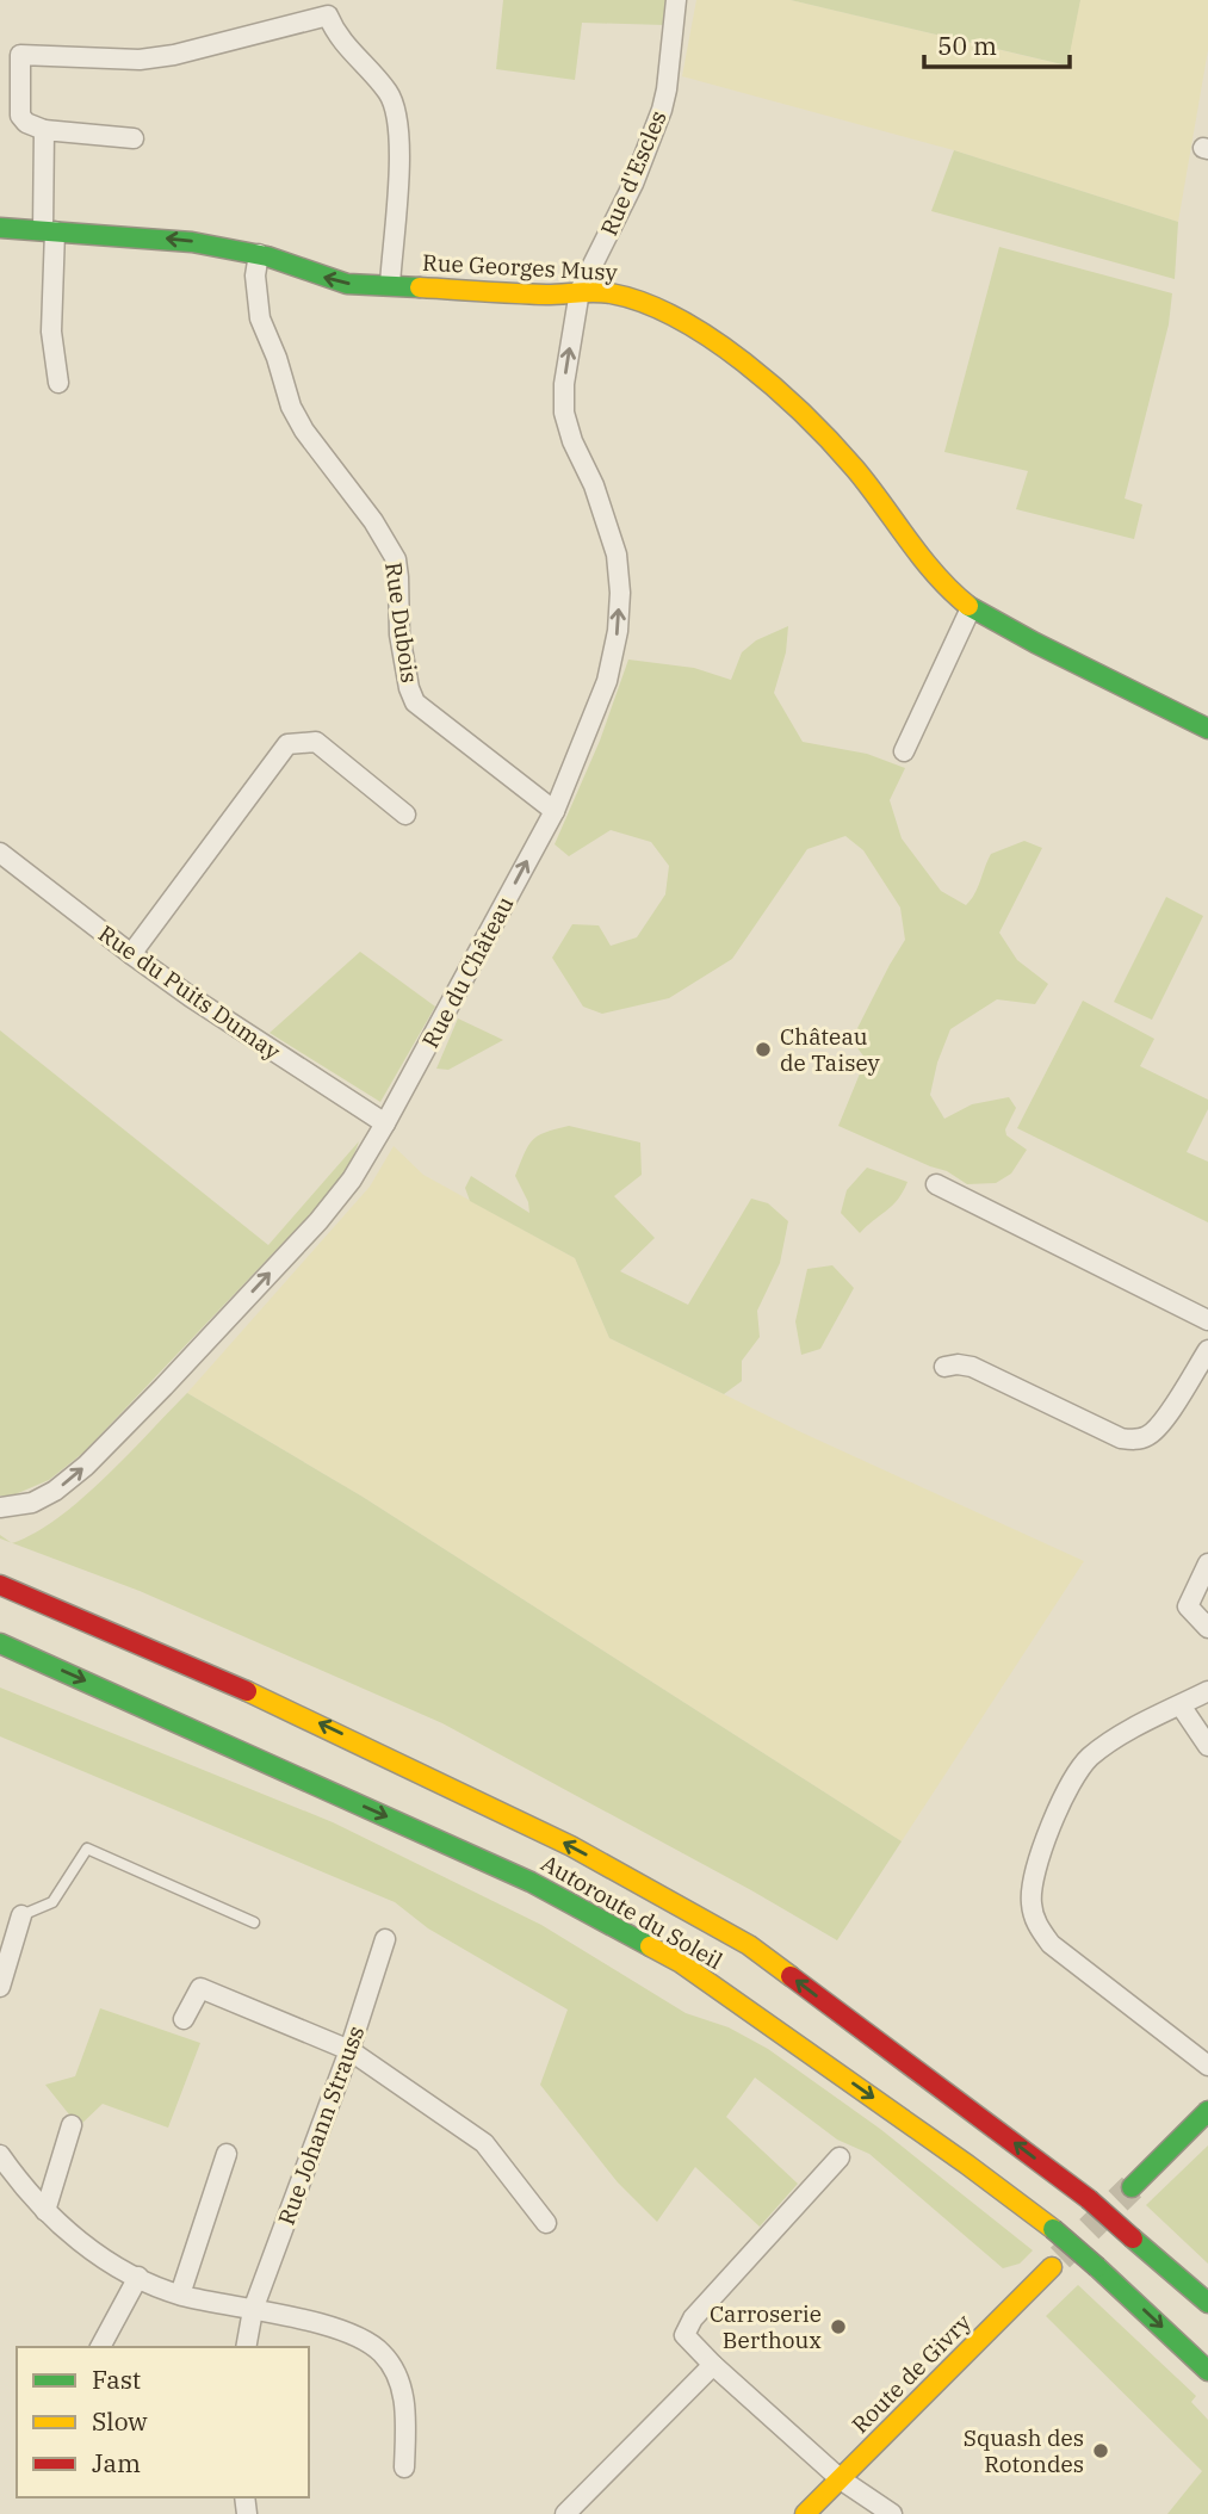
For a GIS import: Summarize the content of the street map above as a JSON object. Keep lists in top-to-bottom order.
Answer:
{
  "streets": {
    "main road": ["Rue Georges Musy", "Autoroute du Soleil", "Route de Givry"],
    "street": [
      "Rue d'Escles",
      "Rue Dubois",
      "Rue du Château",
      "Rue du Puits Dumay",
      "Rue Johann Strauss"
    ]
  },
  "crossings": [
    ["Rue d'Escles", "Rue Georges Musy"],
    ["Rue d'Escles", "Rue du Château"],
    ["Rue Georges Musy", "Rue Dubois"],
    ["Rue Georges Musy", "Rue du Château"],
    ["Rue Dubois", "Rue du Château"],
    ["Rue du Château", "Rue du Puits Dumay"]
  ],
  "one_way": ["Rue du Château"],
  "places": ["Château de Taisey", "Carroserie Berthoux", "Squash des Rotondes"],
  "legend": ["Fast", "Slow", "Jam"],
  "scale_bar": "50 m"
}
